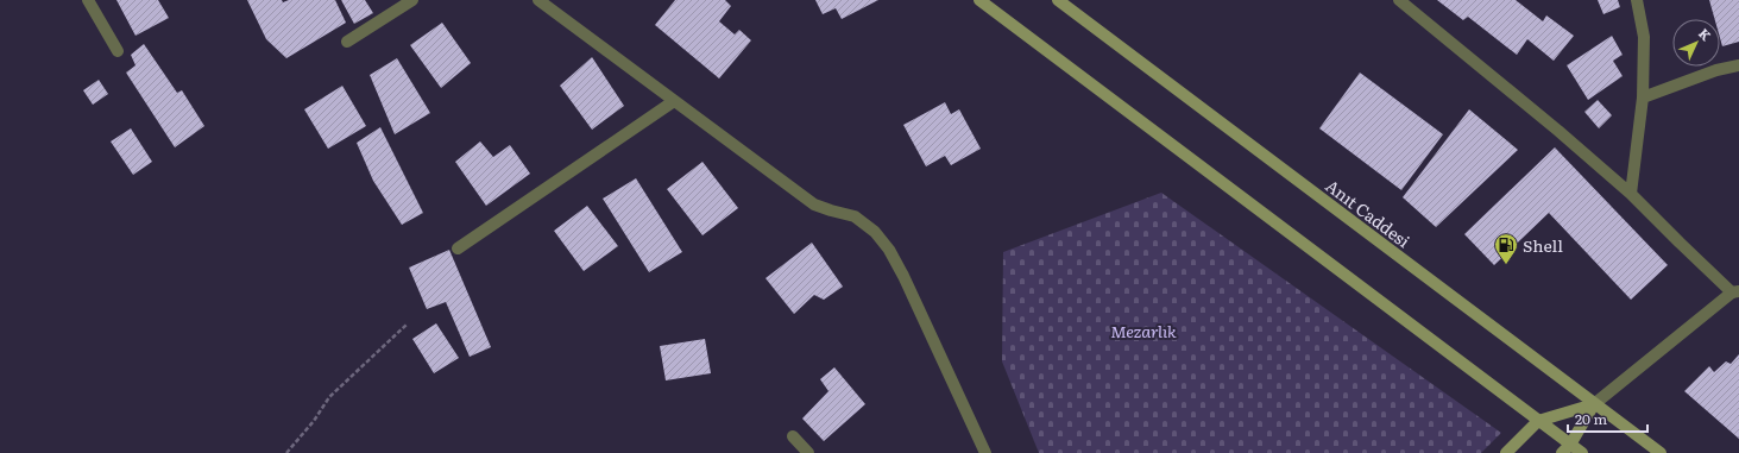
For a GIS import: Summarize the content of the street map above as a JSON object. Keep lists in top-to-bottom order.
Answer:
{
  "streets": {
    "main road": ["Anıt Caddesi"]
  },
  "parks": ["Mezarlık"],
  "places": {
    "fuel station": ["Shell"]
  },
  "scale_bar": "20 m",
  "north": "top right"
}
